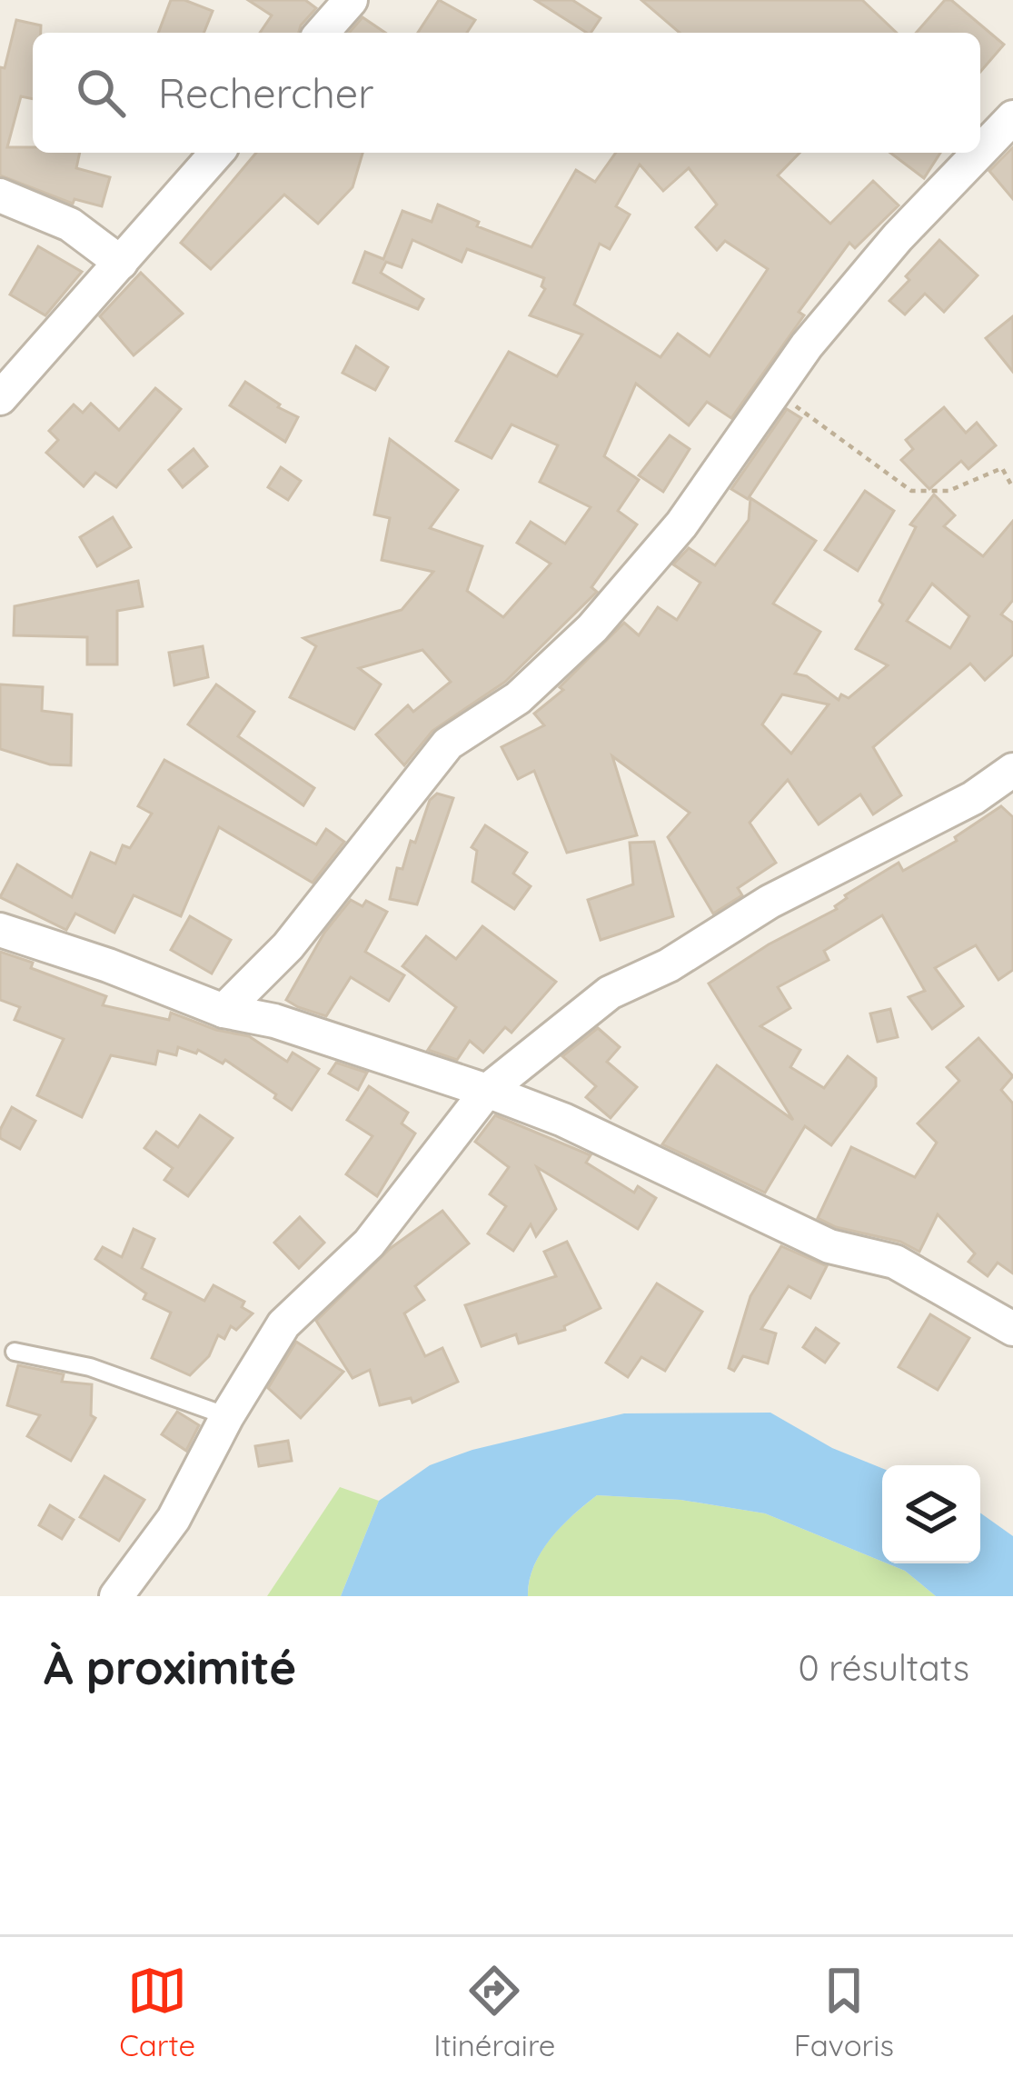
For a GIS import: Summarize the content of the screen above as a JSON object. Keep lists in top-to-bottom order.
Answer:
{
  "page": {
    "search": "Rechercher",
    "heading": ["À proximité", "0 résultats"],
    "nav": ["Carte", "Itinéraire", "Favoris"]
  }
}
